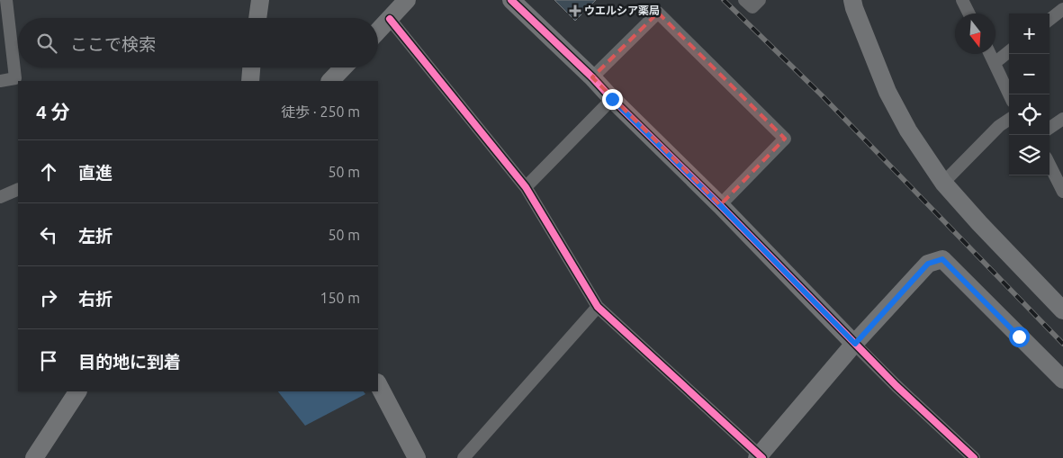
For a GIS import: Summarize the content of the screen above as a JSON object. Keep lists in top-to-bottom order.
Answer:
{
  "places": {
    "health": ["ウエルシア薬局"]
  },
  "north": "bottom",
  "page": {
    "map_buttons": ["+", "−"],
    "search": "ここで検索",
    "heading": ["4 分", "徒歩 · 250 m"],
    "list": [
      ["直進", "50 m"],
      ["左折", "50 m"],
      ["右折", "150 m"],
      "目的地に到着"
    ]
  }
}
